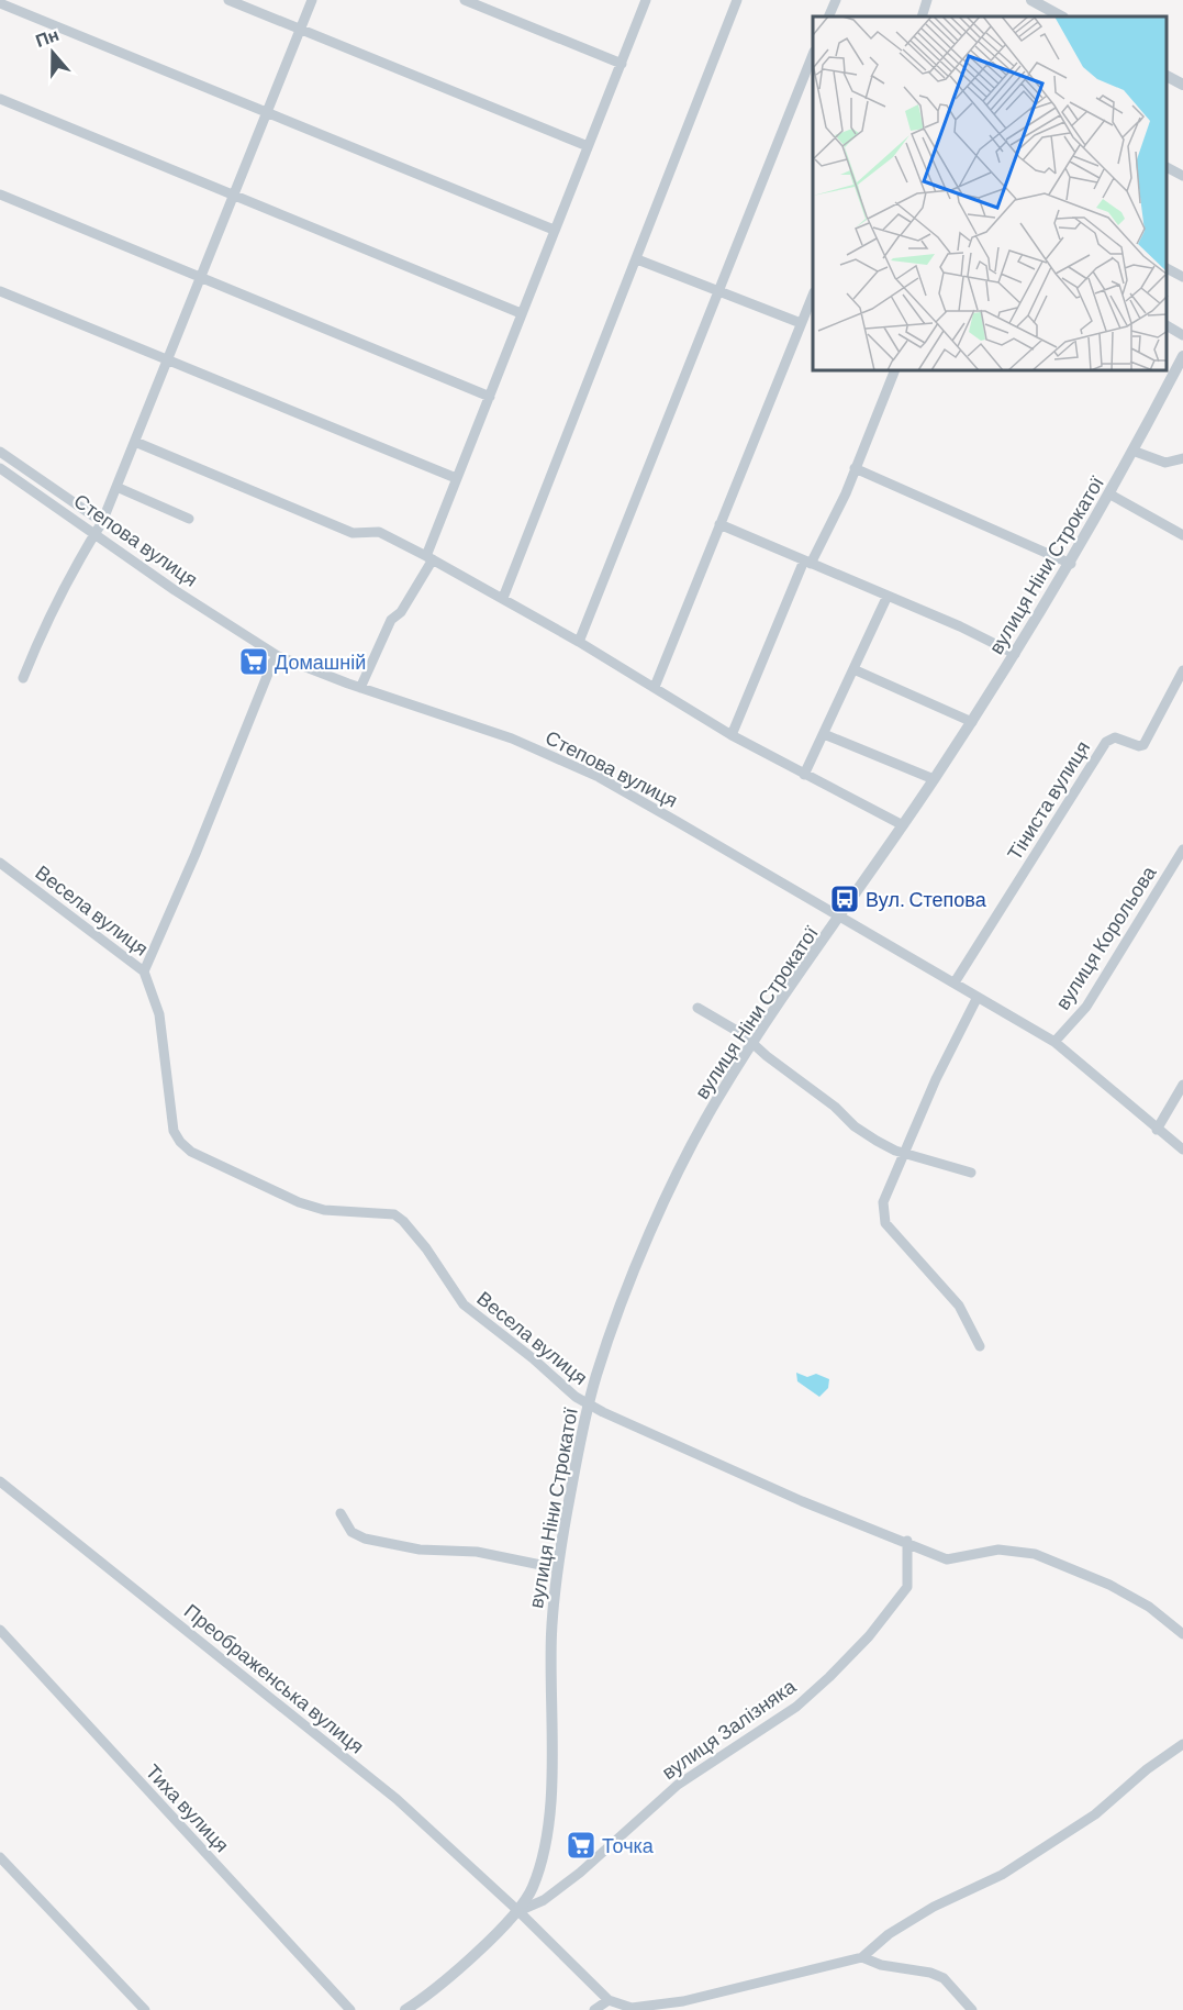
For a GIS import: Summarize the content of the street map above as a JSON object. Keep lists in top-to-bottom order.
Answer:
{
  "streets": {
    "street": [
      "Степова вулиця",
      "вулиця Ніни Строкатої",
      "Тіниста вулиця",
      "Весела вулиця",
      "вулиця Корольова",
      "Преображенська вулиця",
      "вулиця Залізняка",
      "Тиха вулиця"
    ]
  },
  "crossings": [
    ["Степова вулиця", "вулиця Ніни Строкатої"],
    ["Степова вулиця", "Тіниста вулиця"],
    ["Степова вулиця", "вулиця Корольова"],
    ["вулиця Ніни Строкатої", "Весела вулиця"],
    ["вулиця Ніни Строкатої", "Преображенська вулиця"],
    ["вулиця Ніни Строкатої", "вулиця Залізняка"],
    ["Весела вулиця", "вулиця Залізняка"],
    ["Преображенська вулиця", "вулиця Залізняка"]
  ],
  "places": {
    "supermarket": ["Домашній", "Точка"],
    "bus stop": ["Вул. Степова"]
  },
  "north": "top"
}
